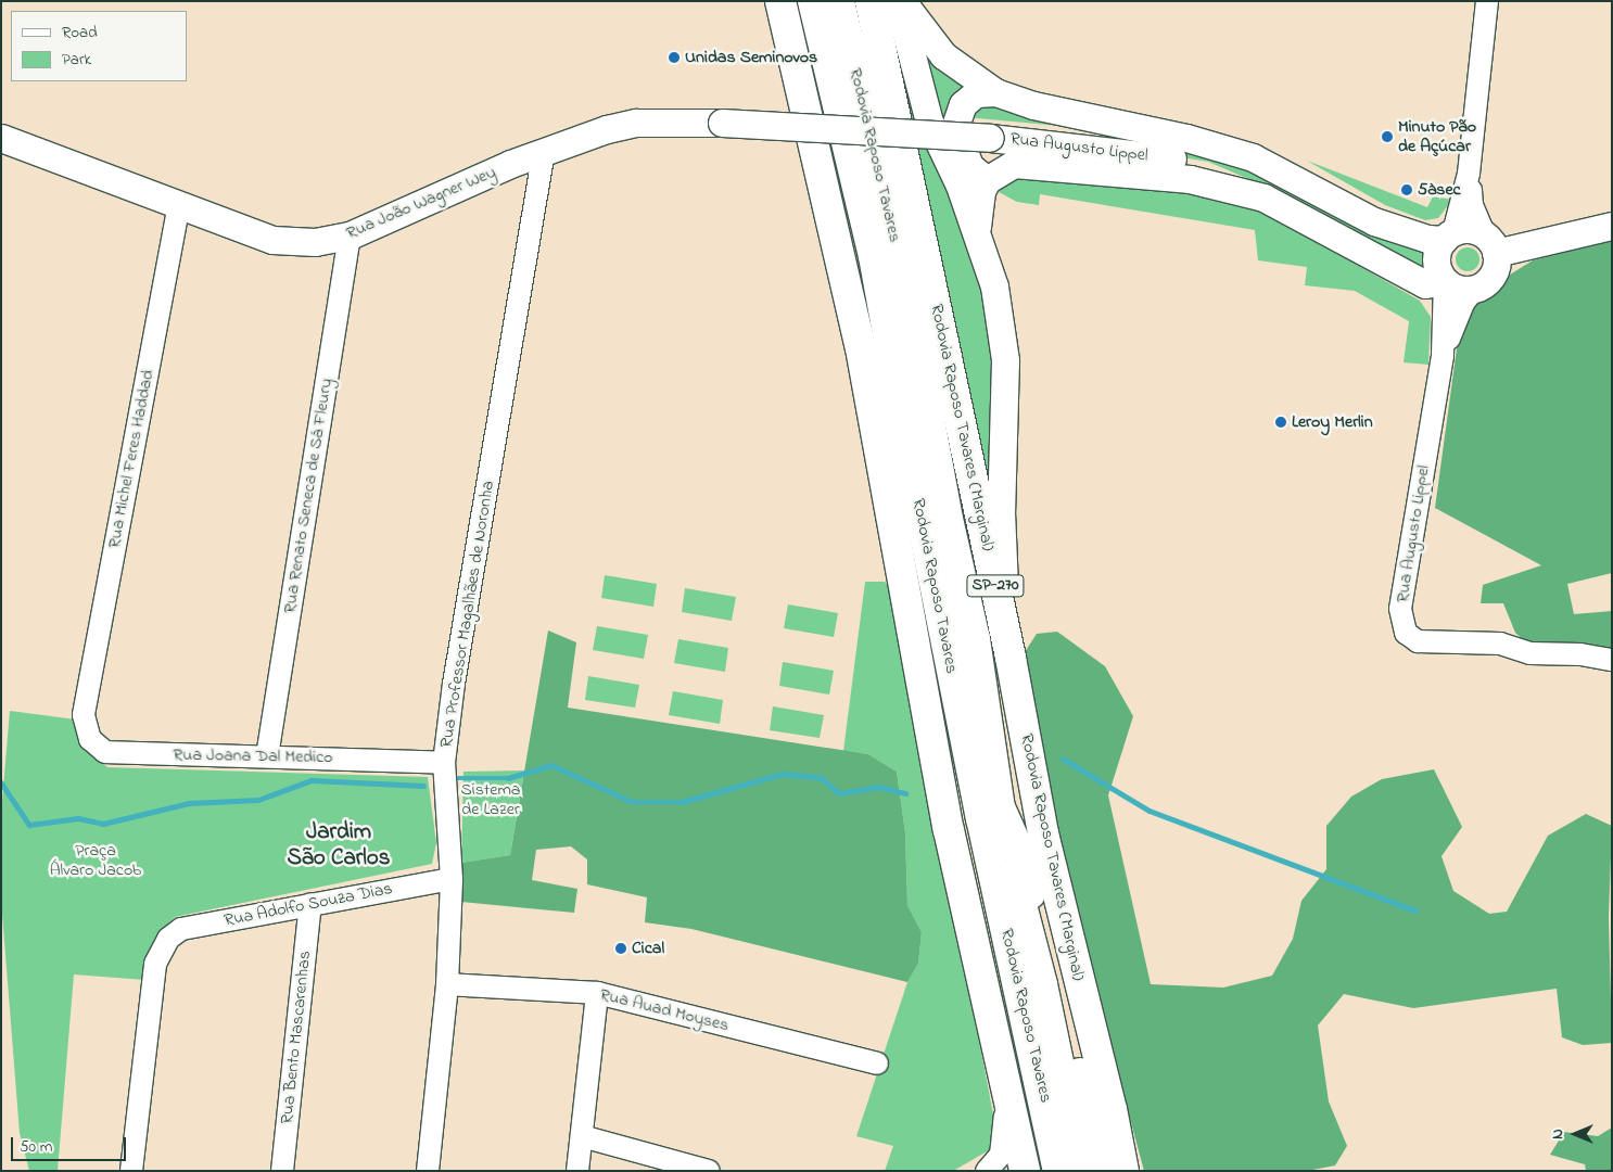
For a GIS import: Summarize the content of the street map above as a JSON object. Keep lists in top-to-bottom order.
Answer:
{
  "streets": {
    "highway": ["Rodovia Raposo Tavares", "Rodovia Raposo Tavares (Marginal)", "SP-270"],
    "main road": ["Rua Augusto Lippel", "Rua João Wagner Wey"],
    "street": [
      "Rua Michel Feres Haddad",
      "Rua Renato Seneca de Sá Fleury",
      "Rua Professor Magalhães de Noronha",
      "Rua Joana Dal Medico",
      "Rua Adolfo Souza Dias",
      "Rua Auad Moyses",
      "Rua Bento Mascarenhas"
    ]
  },
  "crossings": [
    ["Rua Augusto Lippel", "Rua João Wagner Wey"],
    ["Rua João Wagner Wey", "Rua Michel Feres Haddad"],
    ["Rua João Wagner Wey", "Rua Renato Seneca de Sá Fleury"],
    ["Rua João Wagner Wey", "Rua Professor Magalhães de Noronha"],
    ["Rua Michel Feres Haddad", "Rua Joana Dal Medico"],
    ["Rua Renato Seneca de Sá Fleury", "Rua Joana Dal Medico"],
    ["Rua Professor Magalhães de Noronha", "Rua Joana Dal Medico"],
    ["Rua Professor Magalhães de Noronha", "Rua Adolfo Souza Dias"],
    ["Rua Professor Magalhães de Noronha", "Rua Auad Moyses"],
    ["Rua Adolfo Souza Dias", "Rua Bento Mascarenhas"]
  ],
  "districts": ["Jardim São Carlos"],
  "parks": ["Sistema de Lazer", "Praça Álvaro Jacob"],
  "places": [
    "Unidas Seminovos",
    "Minuto Pão de Açúcar",
    "5àsec",
    "Leroy Merlin",
    "Cical"
  ],
  "legend": ["Road", "Park"],
  "scale_bar": "50 m",
  "north": "left"
}
